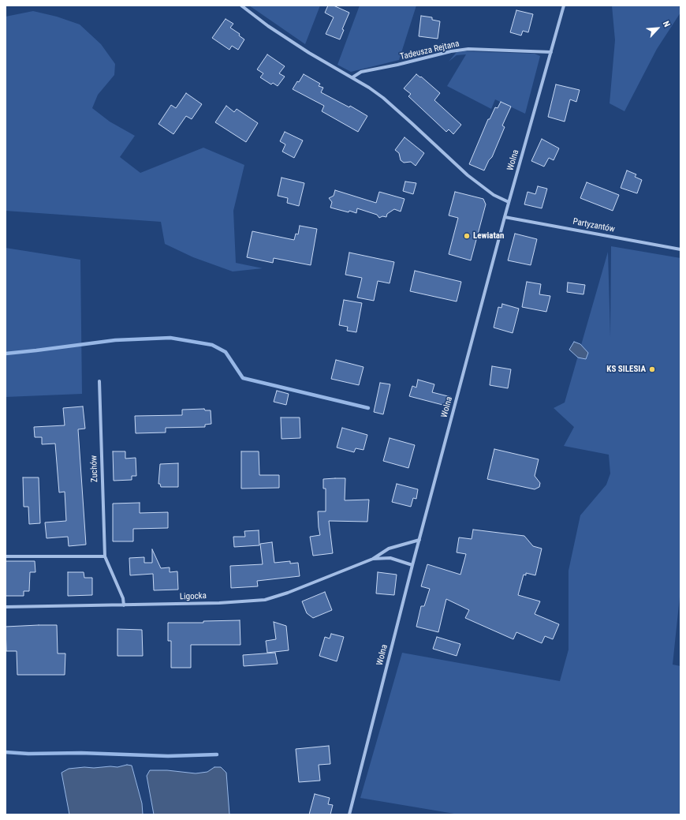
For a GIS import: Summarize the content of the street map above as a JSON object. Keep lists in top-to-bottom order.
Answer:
{
  "streets": {
    "street": [
      "Tadeusza Rejtana",
      "Wolna",
      "Partyzantów",
      "Zuchów",
      "Ligocka"
    ]
  },
  "crossings": [
    ["Tadeusza Rejtana", "Wolna"],
    ["Wolna", "Partyzantów"],
    ["Wolna", "Ligocka"],
    ["Zuchów", "Ligocka"]
  ],
  "places": ["Lewiatan", "KS SILESIA"],
  "north": "top right"
}
